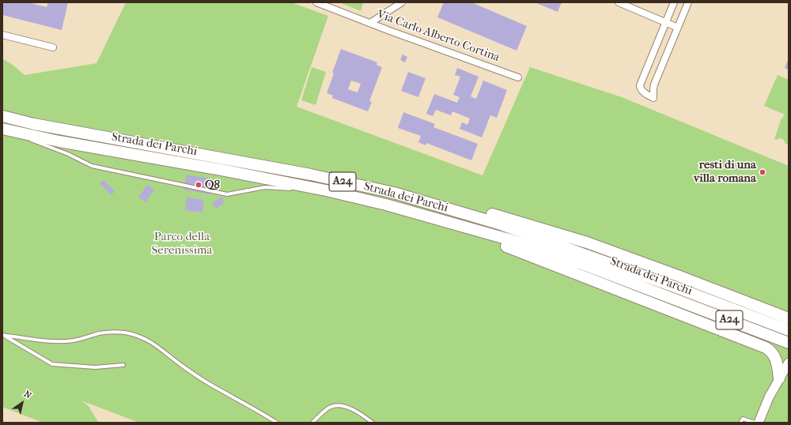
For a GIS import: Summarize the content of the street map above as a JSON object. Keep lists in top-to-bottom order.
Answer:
{
  "streets": {
    "highway": ["Strada dei Parchi", "A24"],
    "street": ["Via Carlo Alberto Cortina"]
  },
  "parks": ["Parco della Serenissima"],
  "places": ["resti di una villa romana", "Q8"],
  "north": "top right"
}
